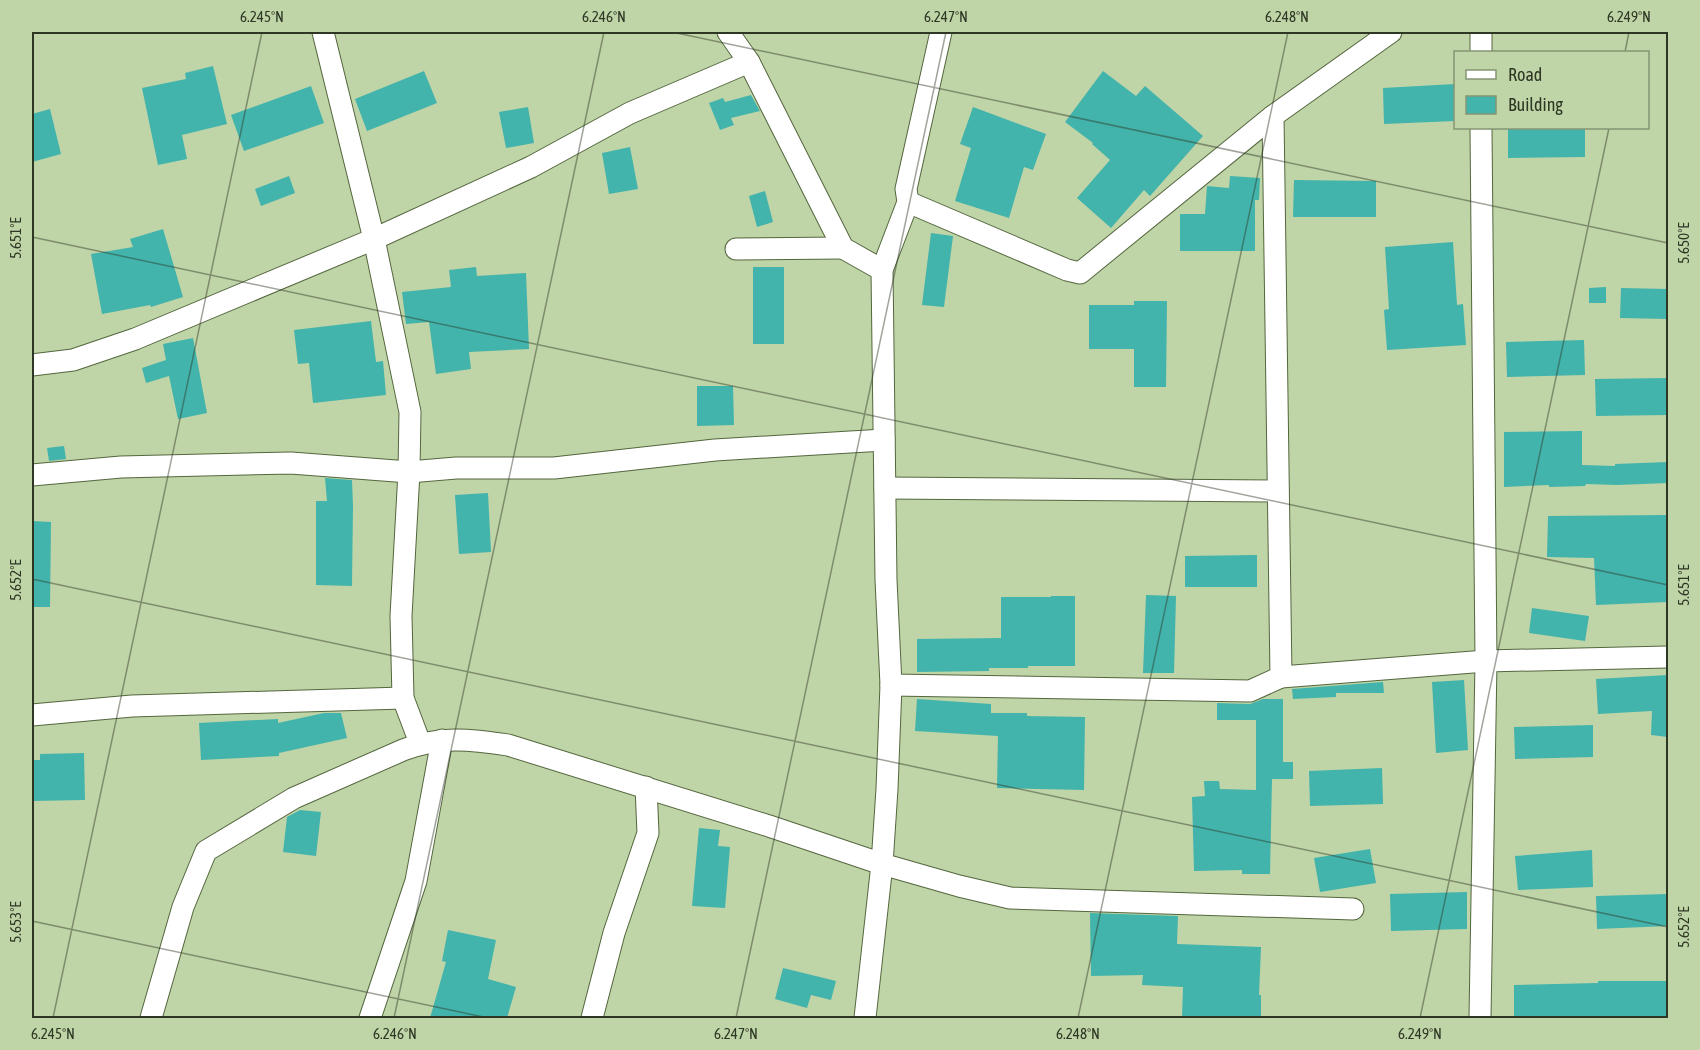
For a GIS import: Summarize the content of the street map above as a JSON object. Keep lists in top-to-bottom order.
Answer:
{
  "legend": ["Road", "Building"],
  "coordinates": [
    "6.245°N",
    "6.246°N",
    "6.247°N",
    "6.248°N",
    "6.249°N",
    "5.651°E",
    "5.650°E",
    "5.652°E",
    "5.653°E"
  ]
}
